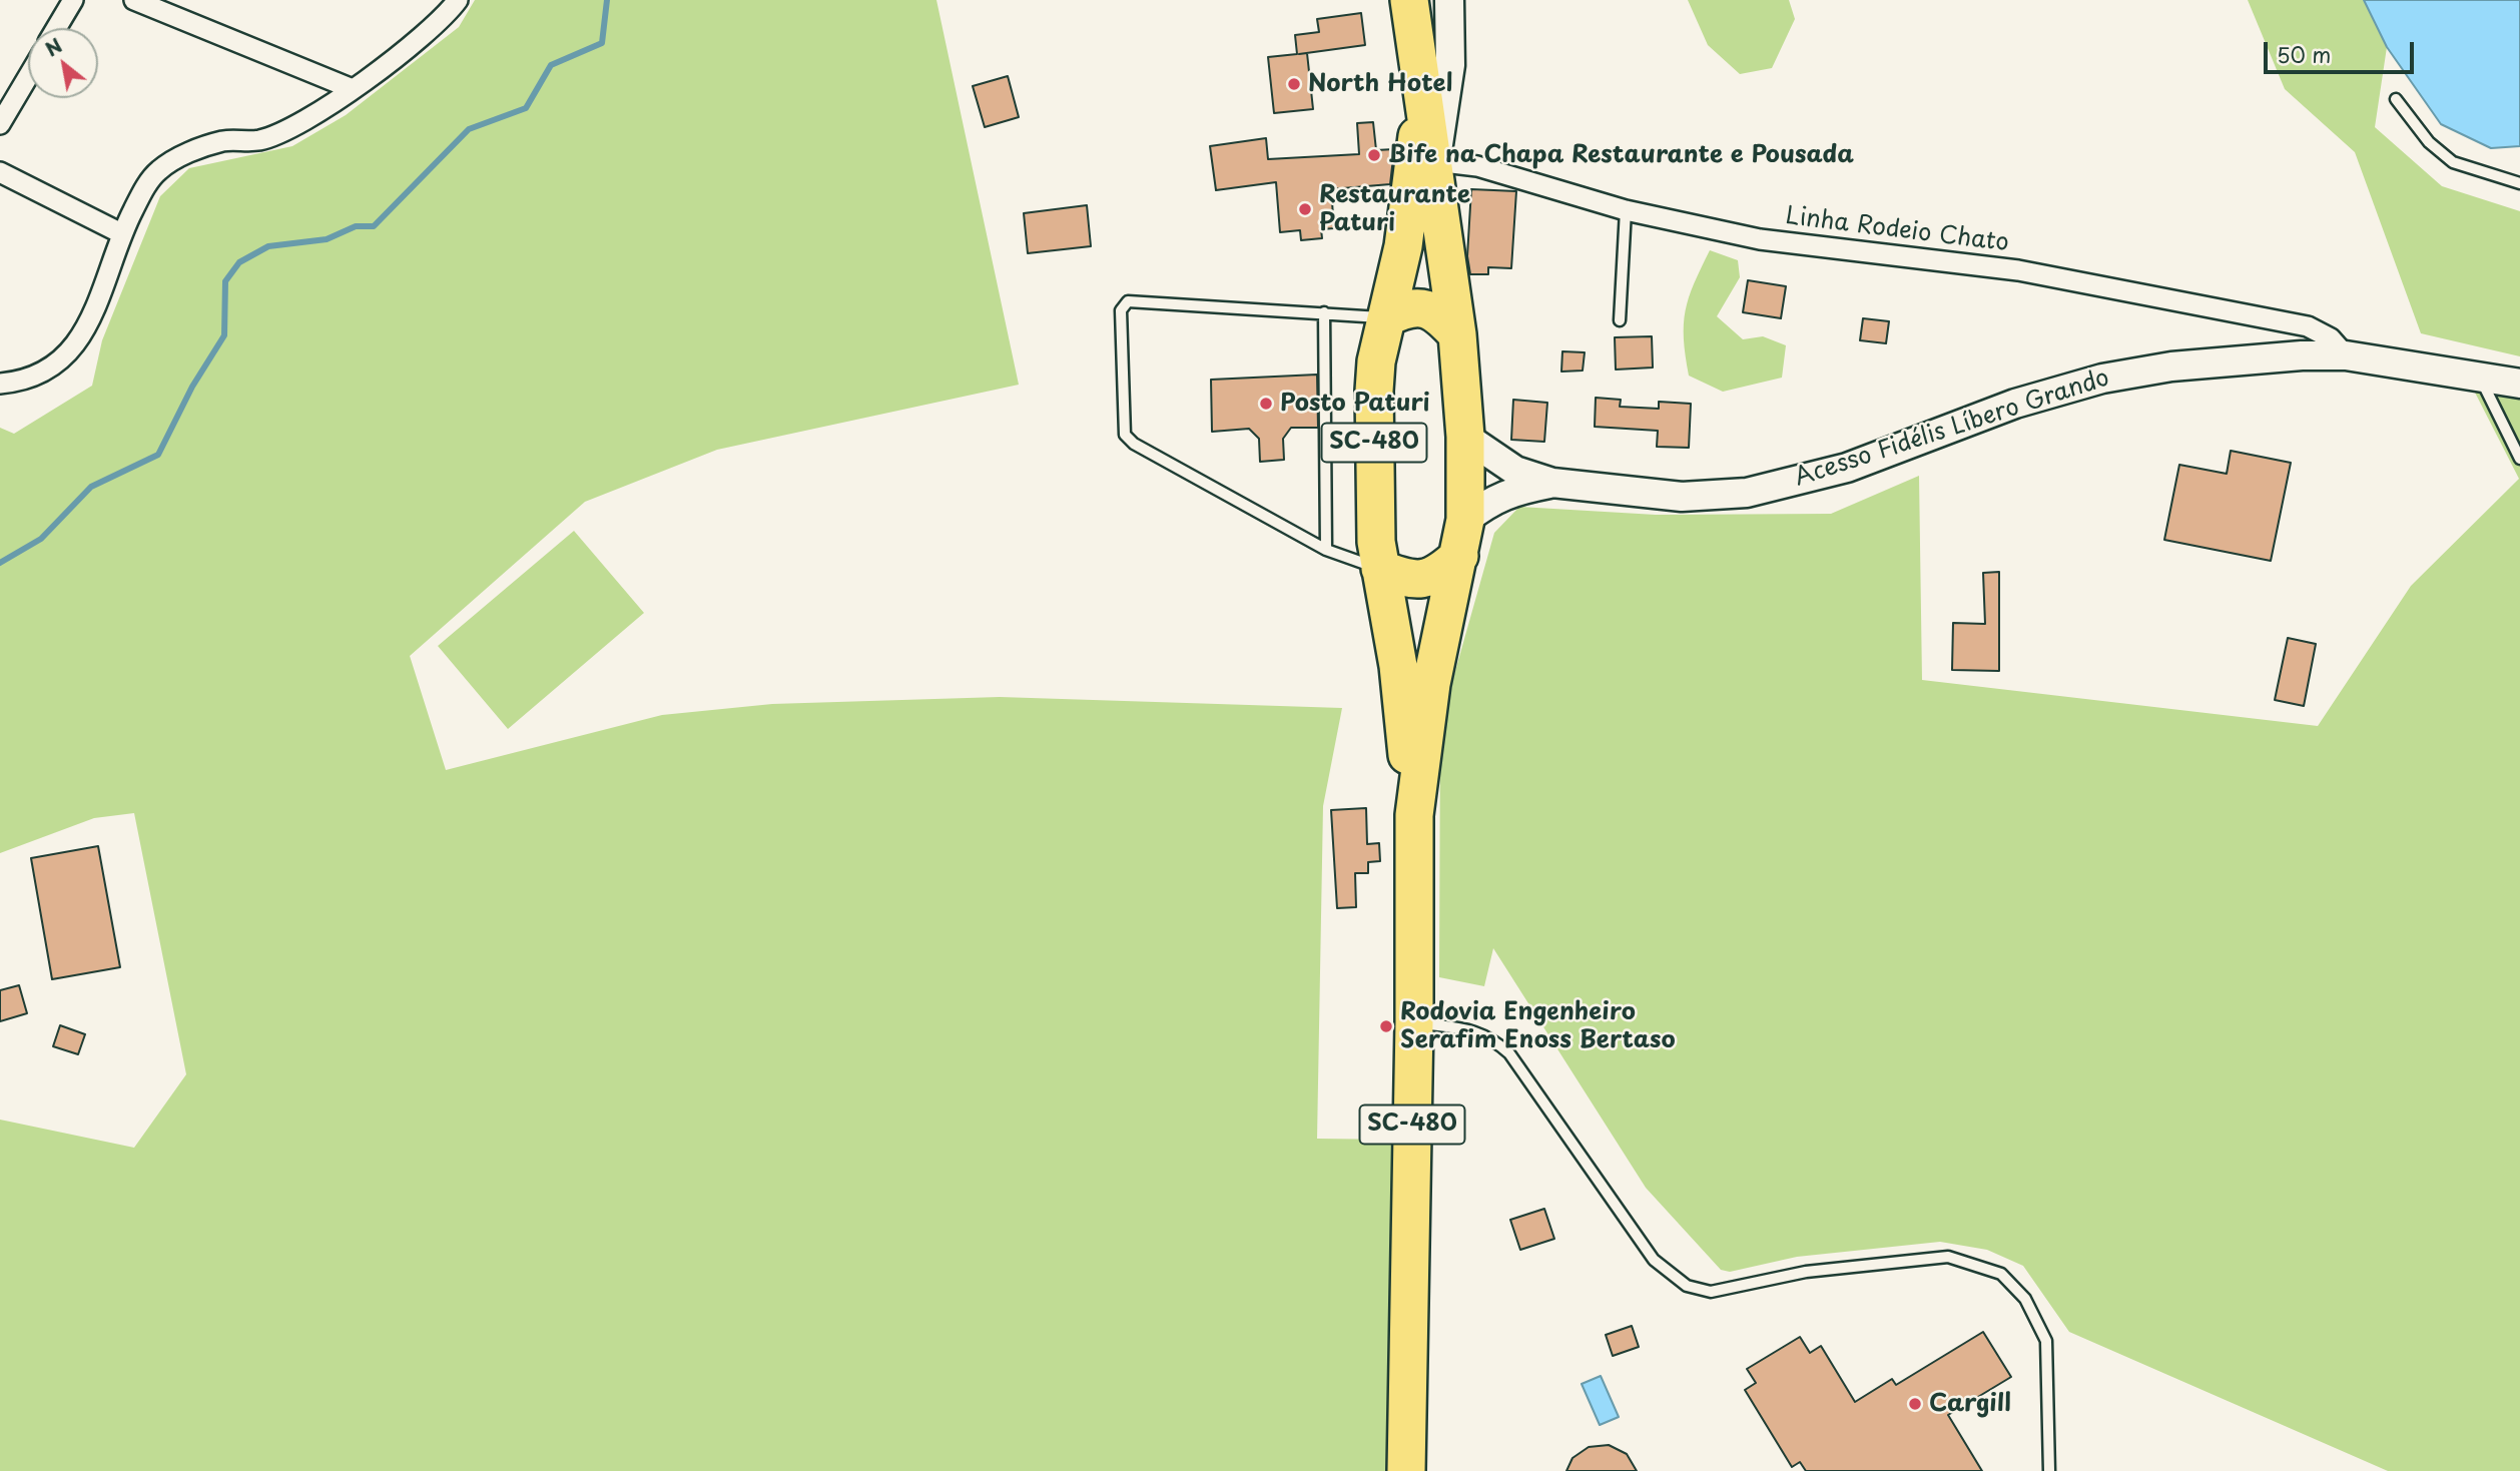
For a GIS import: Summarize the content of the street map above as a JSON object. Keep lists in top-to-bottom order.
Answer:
{
  "streets": {
    "highway": ["SC-480"],
    "street": ["Linha Rodeio Chato", "Acesso Fidélis Líbero Grando"]
  },
  "crossings": [
    ["Linha Rodeio Chato", "Acesso Fidélis Líbero Grando"],
    ["Linha Rodeio Chato", "SC-480"],
    ["Acesso Fidélis Líbero Grando", "SC-480"]
  ],
  "places": [
    "North Hotel",
    "Bife na Chapa Restaurante e Pousada",
    "Restaurante Paturi",
    "Posto Paturi",
    "Rodovia Engenheiro Serafim Enoss Bertaso",
    "Cargill"
  ],
  "scale_bar": "50 m",
  "north": "top left"
}
